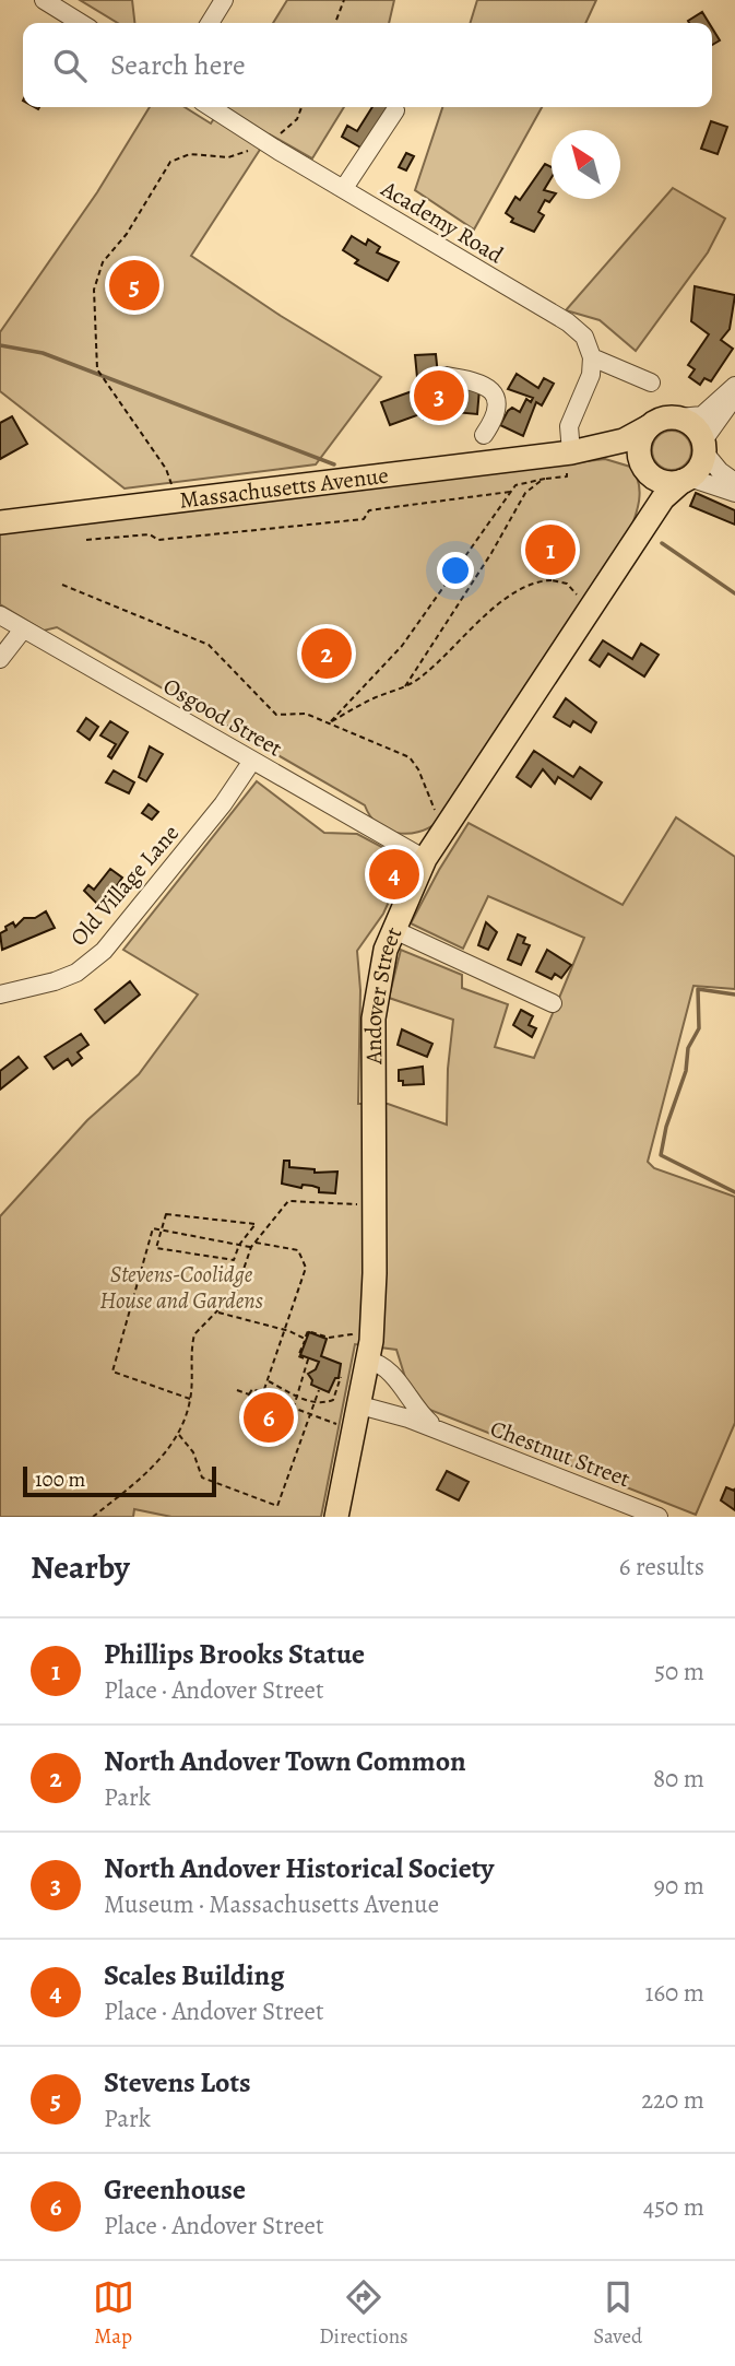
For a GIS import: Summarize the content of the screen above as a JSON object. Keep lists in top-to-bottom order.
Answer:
{
  "streets": {
    "main road": ["Massachusetts Avenue", "Andover Street"],
    "street": [
      "Academy Road",
      "Osgood Street",
      "Old Village Lane",
      "Chestnut Street"
    ]
  },
  "crossings": [
    ["Massachusetts Avenue", "Andover Street"],
    ["Osgood Street", "Old Village Lane"],
    ["Osgood Street", "Andover Street"],
    ["Andover Street", "Chestnut Street"]
  ],
  "parks": ["Stevens-Coolidge House and Gardens"],
  "scale_bar": "100 m",
  "north": "top left",
  "page": {
    "search": "Search here",
    "pins": [
      "5",
      "3",
      "1",
      "2",
      "4",
      "6"
    ],
    "scale": "100 m",
    "heading": ["Nearby", "6 results"],
    "list": [
      {
        "mark": "1",
        "name": "Phillips Brooks Statue",
        "note": "Place · Andover Street",
        "value": "50 m"
      },
      {
        "mark": "2",
        "name": "North Andover Town Common",
        "note": "Park",
        "value": "80 m"
      },
      {
        "mark": "3",
        "name": "North Andover Historical Society",
        "note": "Museum · Massachusetts Avenue",
        "value": "90 m"
      },
      {
        "mark": "4",
        "name": "Scales Building",
        "note": "Place · Andover Street",
        "value": "160 m"
      },
      {
        "mark": "5",
        "name": "Stevens Lots",
        "note": "Park",
        "value": "220 m"
      },
      {
        "mark": "6",
        "name": "Greenhouse",
        "note": "Place · Andover Street",
        "value": "450 m"
      }
    ],
    "nav": ["Map", "Directions", "Saved"]
  }
}
